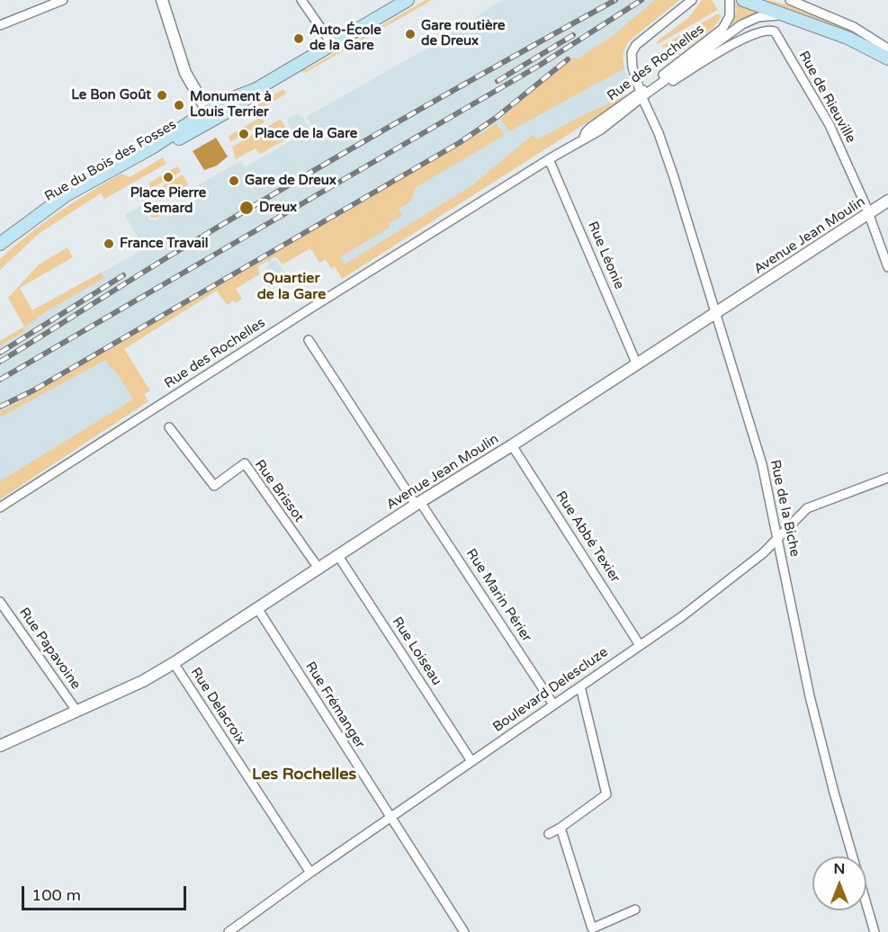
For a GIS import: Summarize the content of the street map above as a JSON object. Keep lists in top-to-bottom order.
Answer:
{
  "streets": {
    "main road": ["Rue du Bois des Fosses"],
    "street": [
      "Rue des Rochelles",
      "Rue de Rieuville",
      "Avenue Jean Moulin",
      "Rue Léonie",
      "Rue Brissot",
      "Rue de la Biche",
      "Rue Abbé Texier",
      "Rue Marin Périer",
      "Rue Papavoine",
      "Rue Loiseau",
      "Boulevard Delescluze",
      "Rue Frémanger",
      "Rue Delacroix"
    ]
  },
  "crossings": [
    ["Rue des Rochelles", "Rue de Rieuville"],
    ["Rue des Rochelles", "Rue Léonie"],
    ["Rue des Rochelles", "Rue de la Biche"],
    ["Rue de Rieuville", "Avenue Jean Moulin"],
    ["Avenue Jean Moulin", "Rue Léonie"],
    ["Avenue Jean Moulin", "Rue Brissot"],
    ["Avenue Jean Moulin", "Rue de la Biche"],
    ["Avenue Jean Moulin", "Rue Abbé Texier"],
    ["Avenue Jean Moulin", "Rue Marin Périer"],
    ["Avenue Jean Moulin", "Rue Papavoine"],
    ["Avenue Jean Moulin", "Rue Loiseau"],
    ["Avenue Jean Moulin", "Rue Frémanger"],
    ["Avenue Jean Moulin", "Rue Delacroix"],
    ["Rue de la Biche", "Boulevard Delescluze"],
    ["Rue Abbé Texier", "Boulevard Delescluze"],
    ["Rue Marin Périer", "Boulevard Delescluze"],
    ["Rue Loiseau", "Boulevard Delescluze"],
    ["Boulevard Delescluze", "Rue Frémanger"],
    ["Boulevard Delescluze", "Rue Delacroix"]
  ],
  "districts": ["Quartier de la Gare", "Les Rochelles"],
  "places": [
    "Gare routière de Dreux",
    "Auto-École de la Gare",
    "Le Bon Goût",
    "Monument à Louis Terrier",
    "Place de la Gare",
    "Place Pierre Semard",
    "Gare de Dreux",
    "Dreux",
    "France Travail"
  ],
  "scale_bar": "100 m",
  "north": "top"
}
